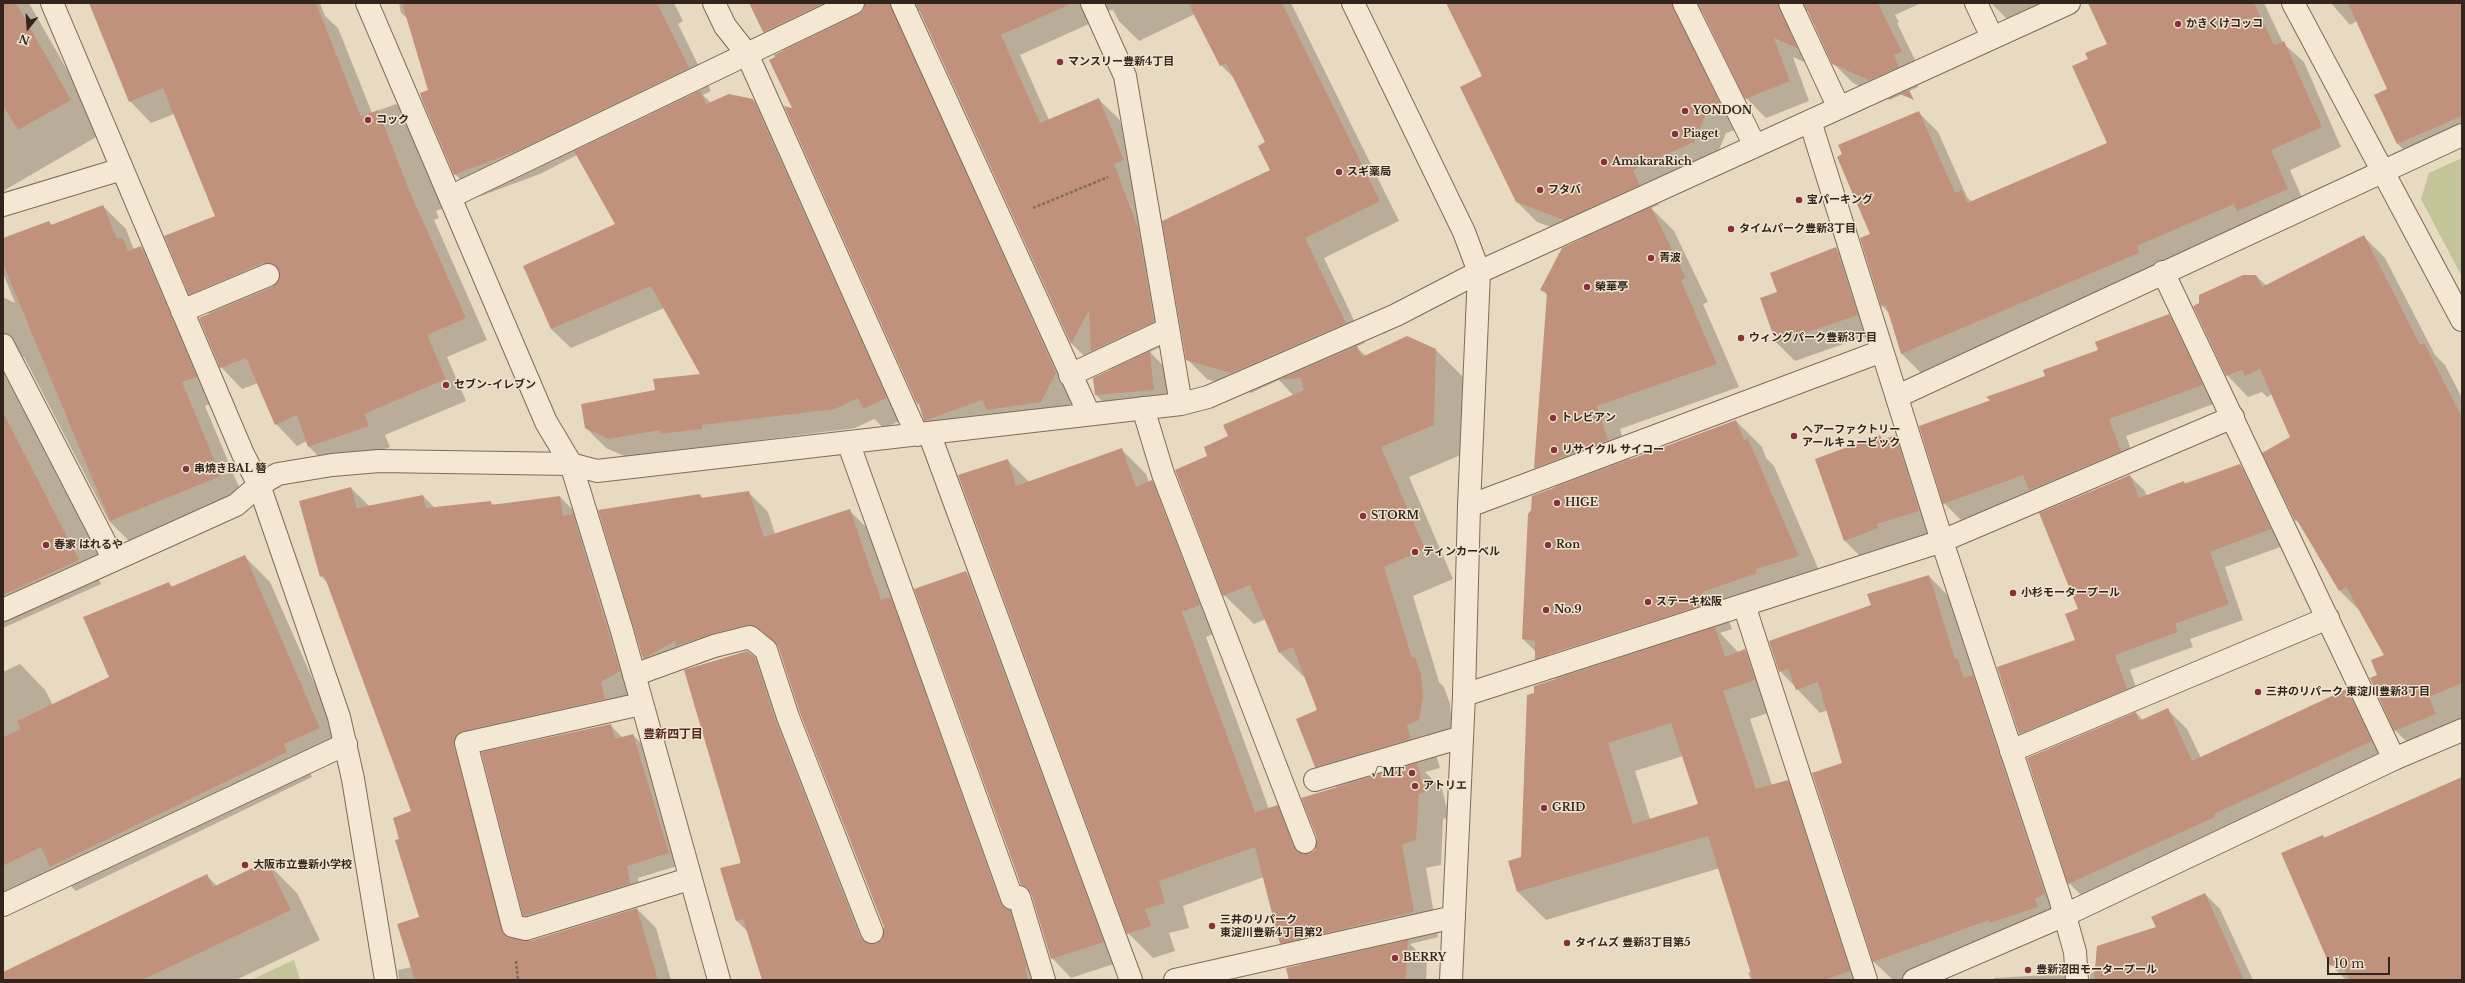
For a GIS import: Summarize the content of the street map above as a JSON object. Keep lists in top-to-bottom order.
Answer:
{
  "districts": ["豊新四丁目"],
  "places": [
    "かきくけコッコ",
    "マンスリー豊新4丁目",
    "YONDON",
    "コック",
    "Piaget",
    "AmakaraRich",
    "スギ薬局",
    "フタバ",
    "宝パーキング",
    "タイムパーク豊新3丁目",
    "青波",
    "榮華亭",
    "ウィングパーク豊新3丁目",
    "セブン-イレブン",
    "トレビアン",
    "ヘアーファクトリー アールキュービック",
    "リサイクル サイコー",
    "串焼きBAL 簪",
    "HIGE",
    "STORM",
    "春家 はれるや",
    "Ron",
    "ティンカーベル",
    "小杉モータープール",
    "ステーキ松阪",
    "No.9",
    "三井のリパーク 東淀川豊新3丁目",
    "√MT",
    "アトリエ",
    "GRID",
    "大阪市立豊新小学校",
    "三井のリパーク 東淀川豊新4丁目第2",
    "タイムズ 豊新3丁目第5",
    "BERRY",
    "豊新沼田モータープール"
  ],
  "scale_bar": "10 m",
  "north": "bottom"
}
